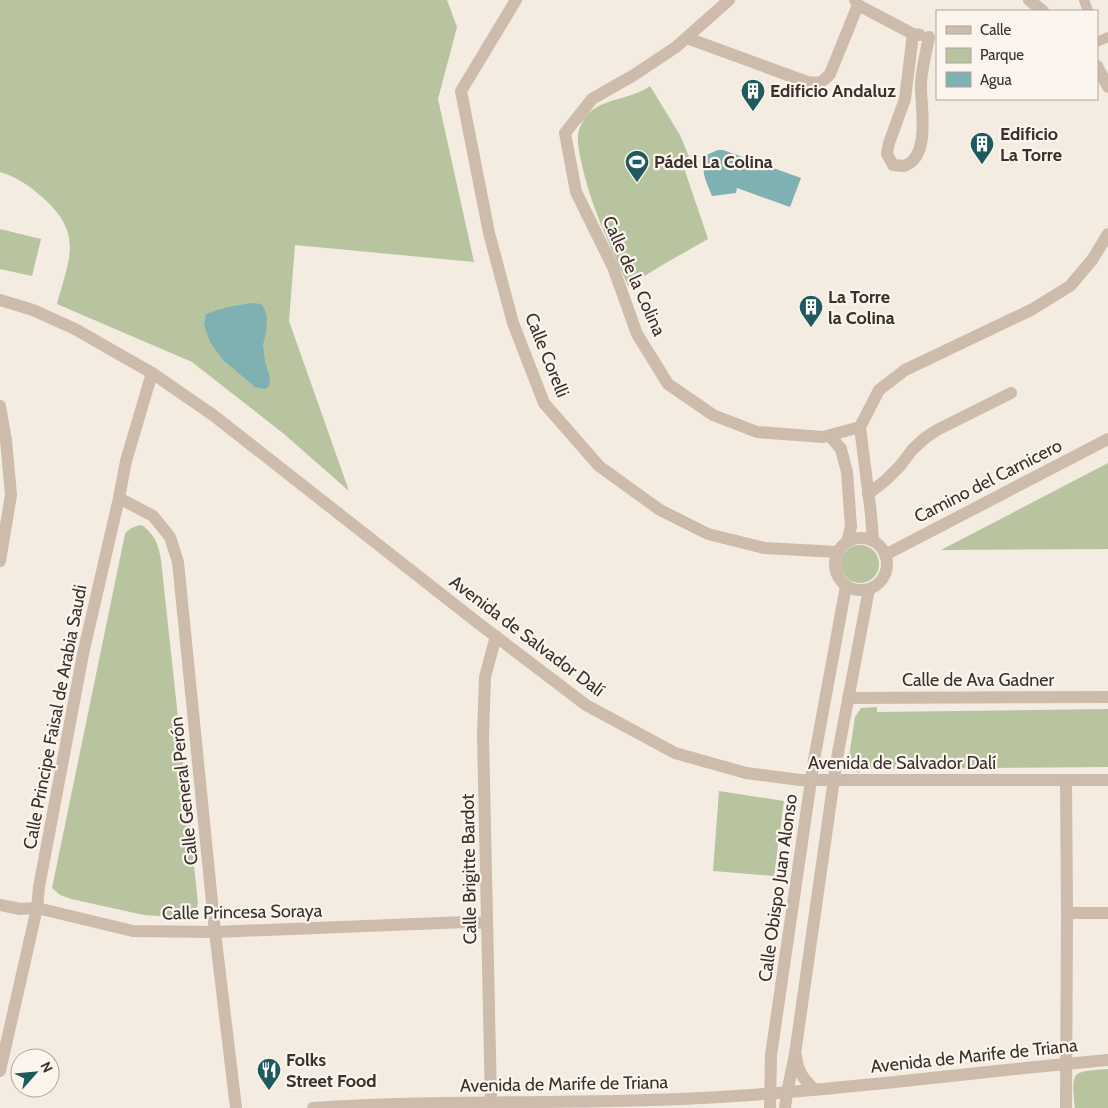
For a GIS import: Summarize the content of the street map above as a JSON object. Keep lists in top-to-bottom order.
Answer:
{
  "streets": {
    "street": [
      "Calle de la Colina",
      "Calle Corelli",
      "Camino del Carnicero",
      "Avenida de Salvador Dalí",
      "Calle de Ava Gadner",
      "Calle Principe Faisal de Arabia Saudi",
      "Calle General Perón",
      "Calle Brigitte Bardot",
      "Calle Obispo Juan Alonso",
      "Calle Princesa Soraya",
      "Avenida de Marife de Triana"
    ]
  },
  "crossings": [
    ["Calle Corelli", "Camino del Carnicero"],
    ["Calle Corelli", "Calle Obispo Juan Alonso"],
    ["Camino del Carnicero", "Calle Obispo Juan Alonso"],
    ["Avenida de Salvador Dalí", "Calle Principe Faisal de Arabia Saudi"],
    ["Avenida de Salvador Dalí", "Calle Brigitte Bardot"],
    ["Avenida de Salvador Dalí", "Calle Obispo Juan Alonso"],
    ["Calle Principe Faisal de Arabia Saudi", "Calle General Perón"],
    ["Calle Principe Faisal de Arabia Saudi", "Calle Princesa Soraya"],
    ["Calle General Perón", "Calle Princesa Soraya"],
    ["Calle Brigitte Bardot", "Calle Princesa Soraya"],
    ["Calle Brigitte Bardot", "Avenida de Marife de Triana"],
    ["Calle Obispo Juan Alonso", "Avenida de Marife de Triana"]
  ],
  "places": {
    "building": ["Edificio Andaluz", "Edificio La Torre", "La Torre la Colina"],
    "sports": ["Pádel La Colina"],
    "restaurant": ["Folks Street Food"]
  },
  "legend": ["Calle", "Parque", "Agua"],
  "north": "top right"
}
